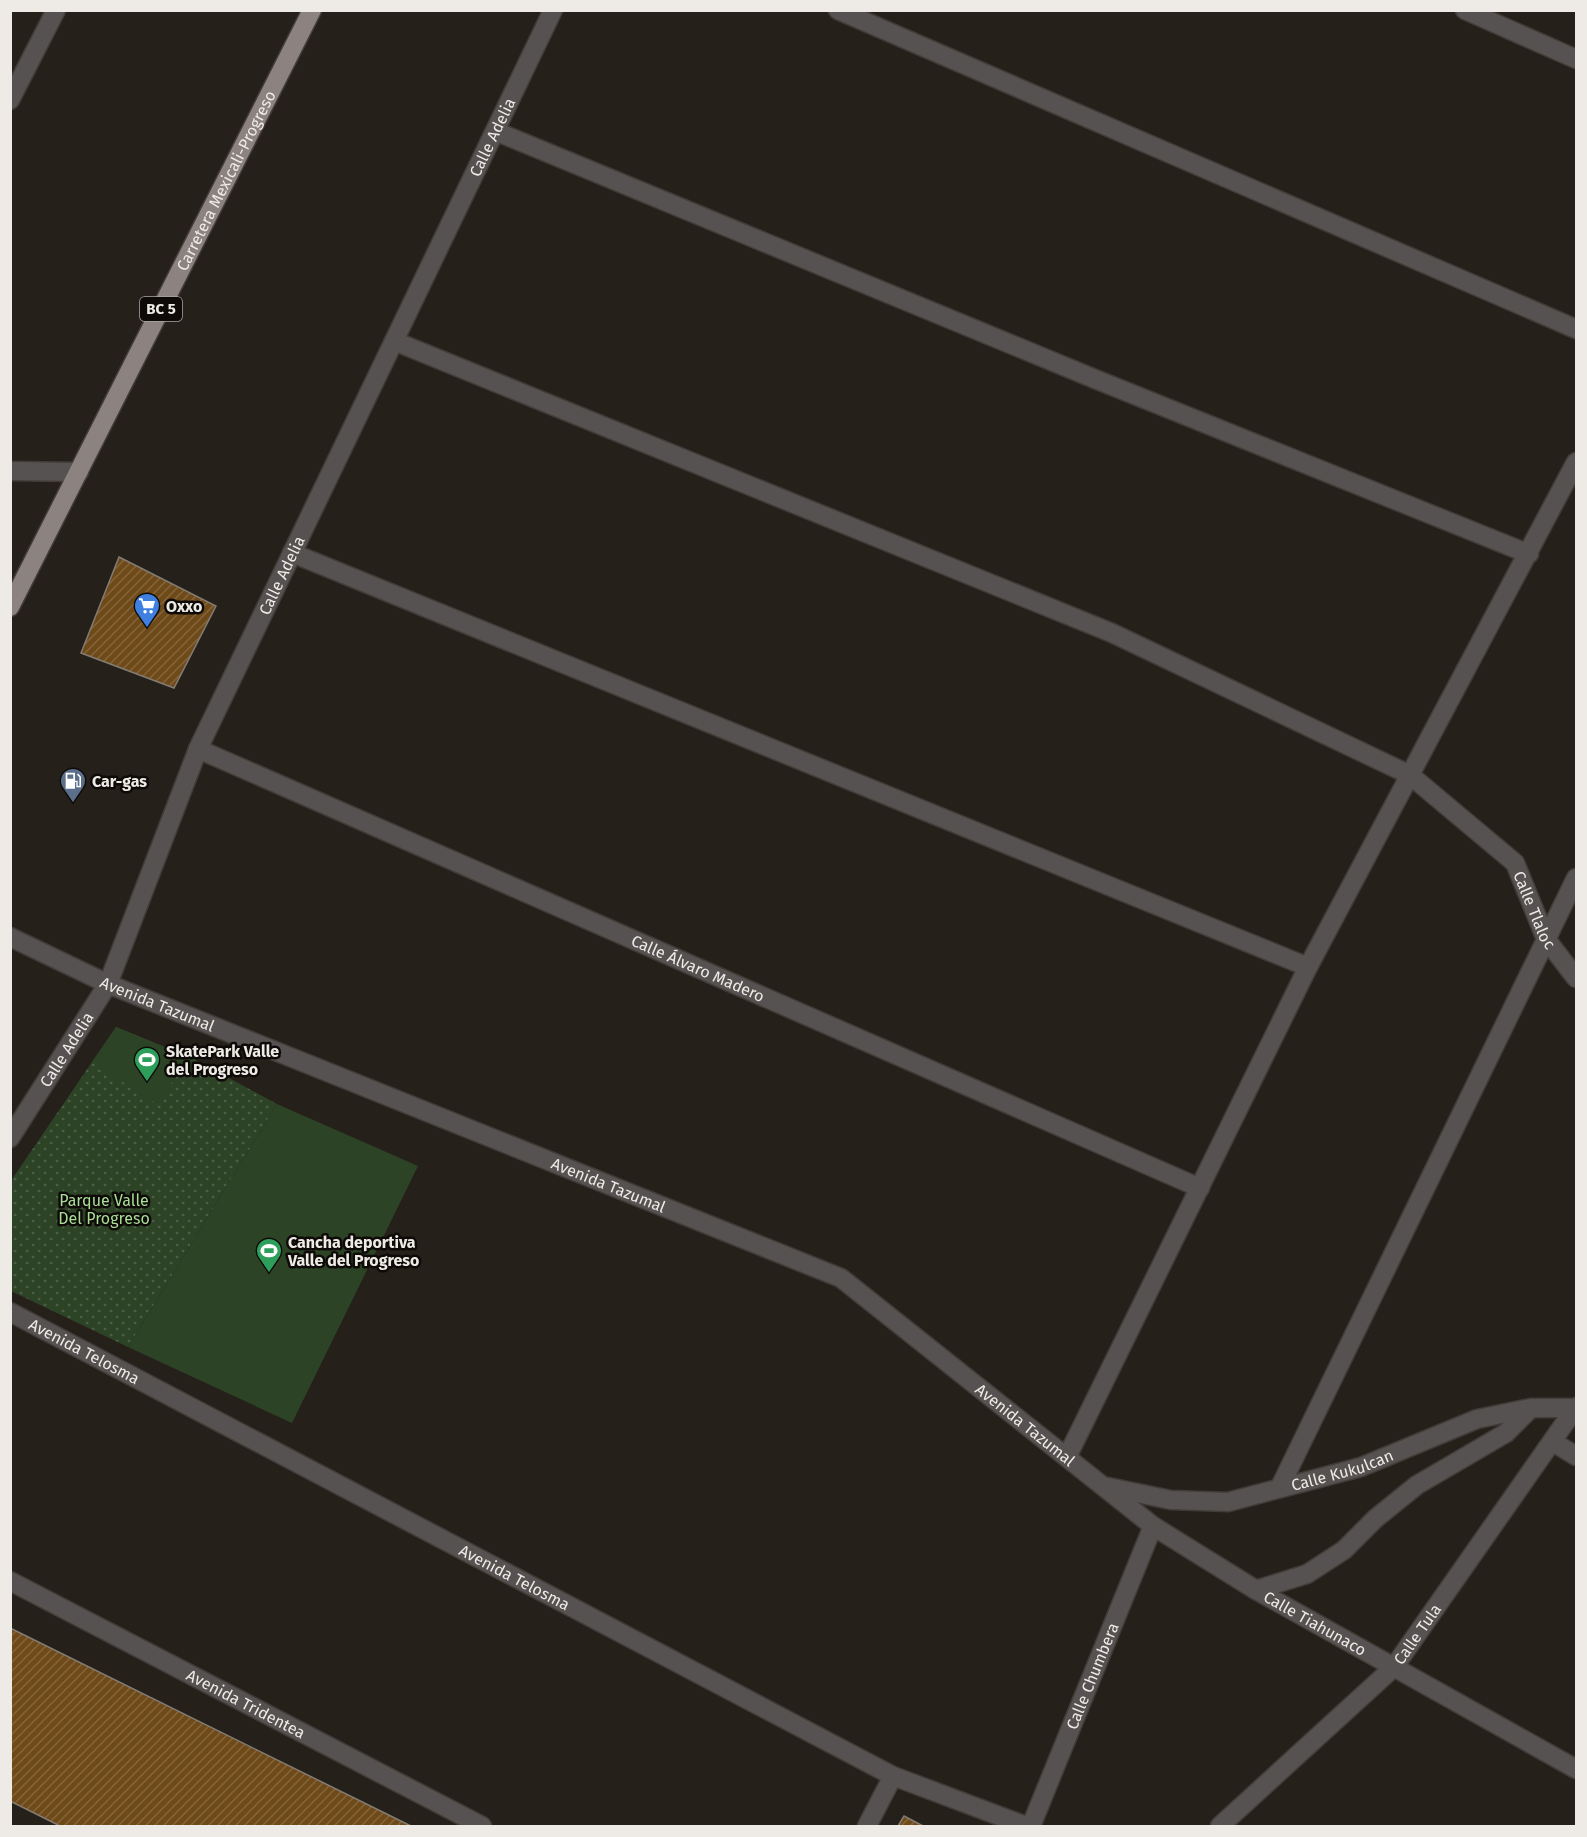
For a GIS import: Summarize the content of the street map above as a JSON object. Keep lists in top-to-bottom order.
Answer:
{
  "streets": {
    "main road": ["Carretera Mexicali-Progreso", "BC 5"],
    "street": [
      "Calle Adelia",
      "Calle Tlaloc",
      "Calle Álvaro Madero",
      "Avenida Tazumal",
      "Avenida Telosma",
      "Calle Kukulcan",
      "Calle Tiahunaco",
      "Calle Tula",
      "Calle Chumbera",
      "Avenida Tridentea"
    ]
  },
  "crossings": [
    ["Calle Adelia", "Calle Tlaloc"],
    ["Calle Adelia", "Calle Álvaro Madero"],
    ["Calle Adelia", "Avenida Tazumal"],
    ["Avenida Tazumal", "Calle Kukulcan"],
    ["Avenida Tazumal", "Calle Tiahunaco"],
    ["Avenida Tazumal", "Calle Chumbera"],
    ["Calle Kukulcan", "Calle Tula"],
    ["Calle Tiahunaco", "Calle Tula"],
    ["Calle Tiahunaco", "Calle Chumbera"]
  ],
  "parks": ["Parque Valle Del Progreso"],
  "places": {
    "supermarket": ["Oxxo"],
    "fuel station": ["Car-gas"],
    "sports": ["SkatePark Valle del Progreso", "Cancha deportiva Valle del Progreso"]
  }
}
